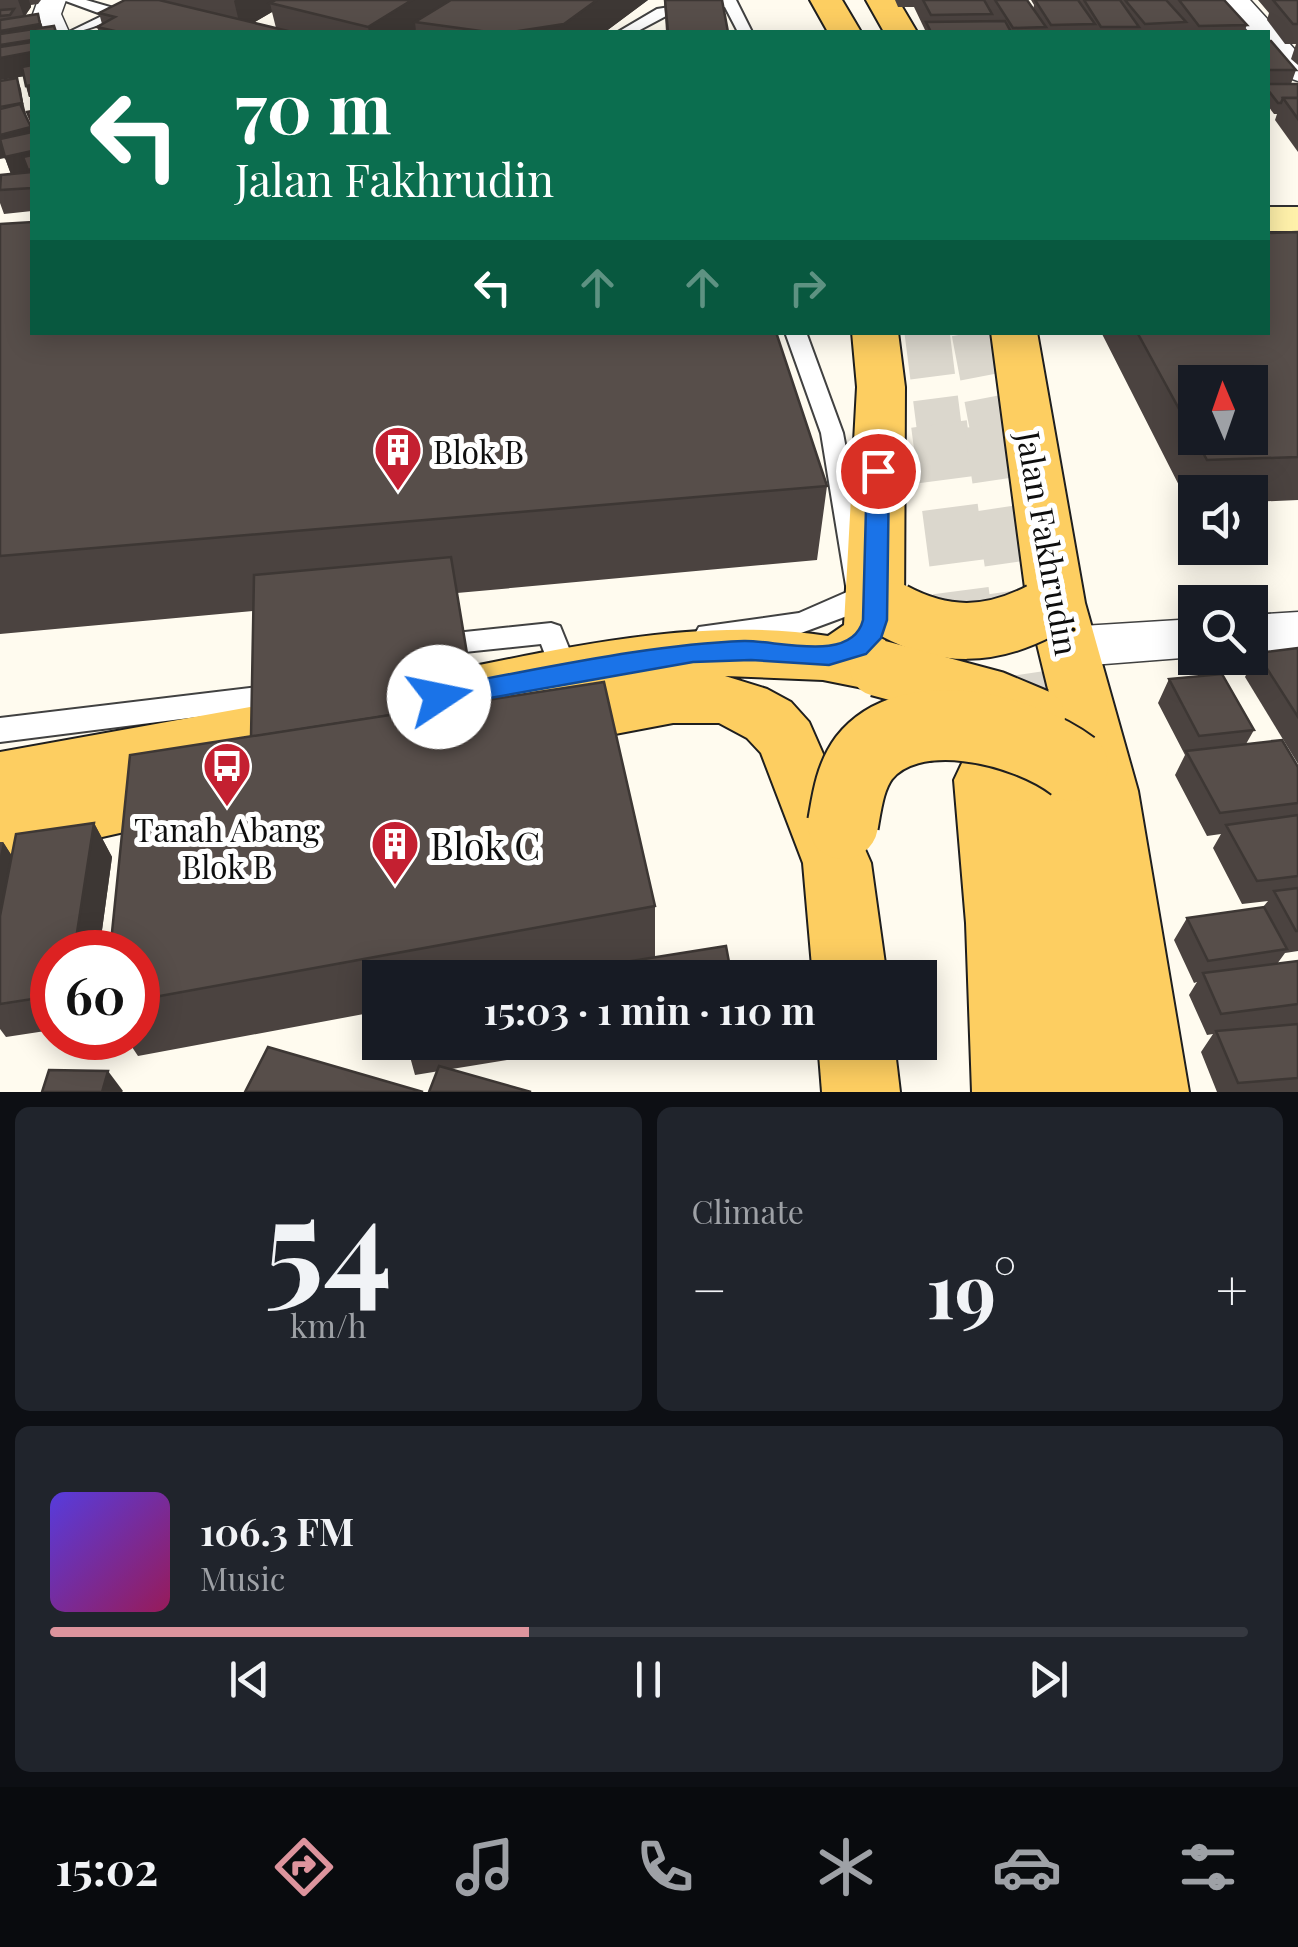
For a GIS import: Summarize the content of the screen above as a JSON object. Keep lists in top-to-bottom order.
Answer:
{
  "streets": {
    "main road": ["Jalan Fakhrudin"]
  },
  "places": {
    "building": ["Blok B", "Blok C"],
    "bus stop": ["Tanah Abang Blok B"]
  },
  "north": "top",
  "page": {
    "turn": ["70 m", "Jalan Fakhrudin"],
    "limit": "60",
    "trip": "15:03 · 1 min · 110 m",
    "tile": [
      ["54", "km/h"],
      "Climate"
    ],
    "heat": ["−", "19°", "+"],
    "song": ["106.3 FM", "Music"],
    "tabs": "15:02"
  }
}
